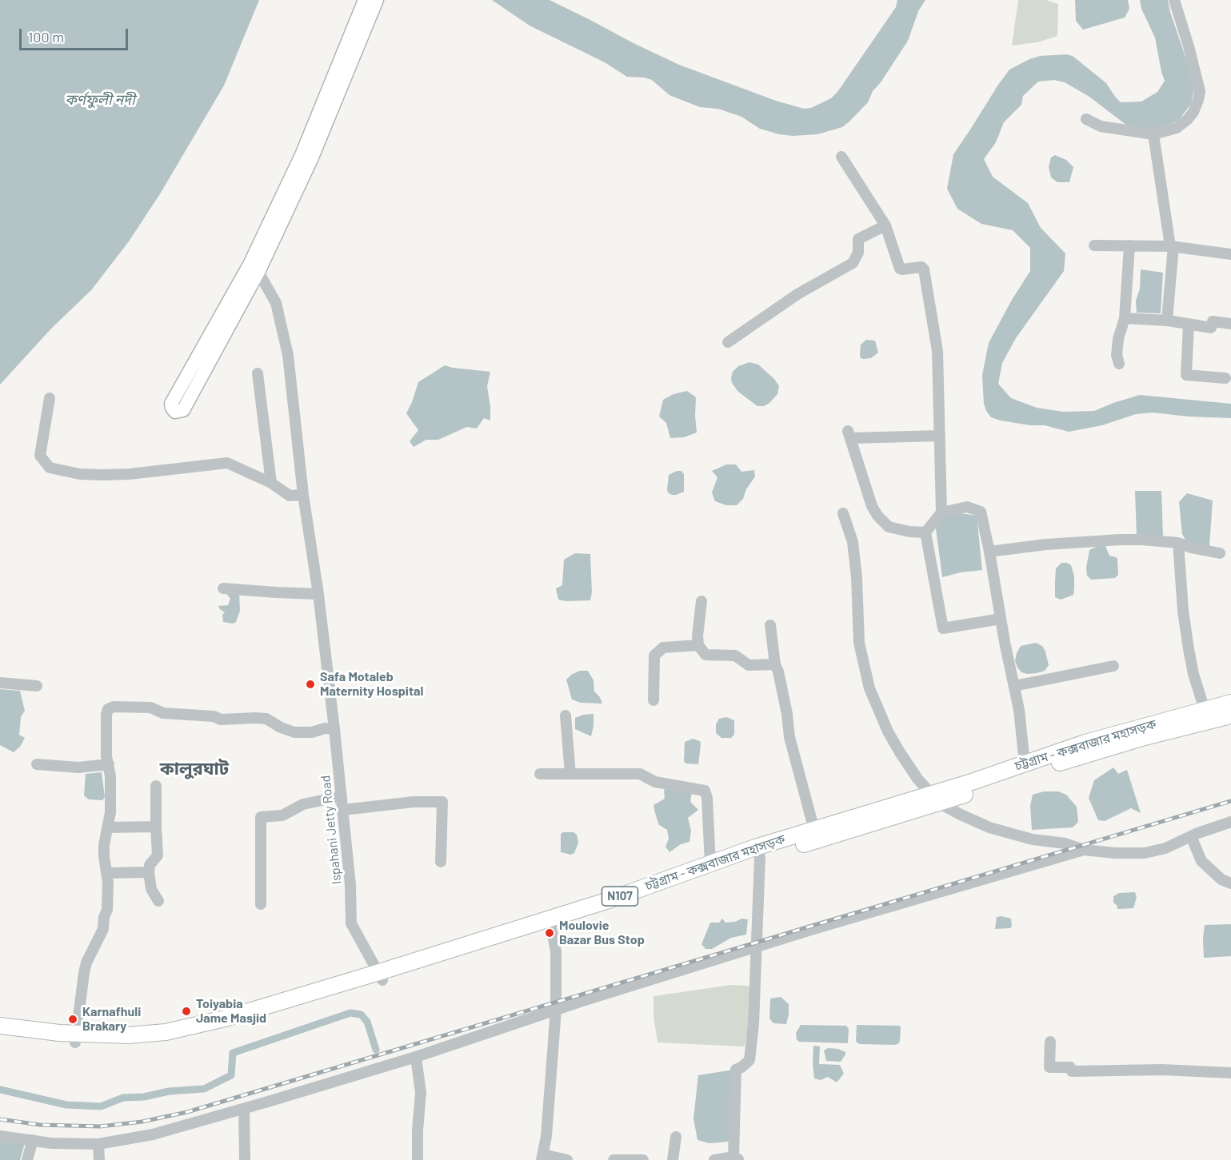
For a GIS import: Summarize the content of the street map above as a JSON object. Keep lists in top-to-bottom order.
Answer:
{
  "streets": {
    "highway": ["চট্টগ্রাম - কক্সবাজার মহাসড়ক", "N107"],
    "street": ["Ispahani Jetty Road"]
  },
  "crossings": [
    ["চট্টগ্রাম - কক্সবাজার মহাসড়ক", "Ispahani Jetty Road"]
  ],
  "districts": ["কালুরঘাট"],
  "water": ["কর্ণফুলী নদী"],
  "places": [
    "Safa Motaleb Maternity Hospital",
    "Moulovie Bazar Bus Stop",
    "Toiyabia Jame Masjid",
    "Karnafhuli Brakary"
  ],
  "scale_bar": "100 m"
}
